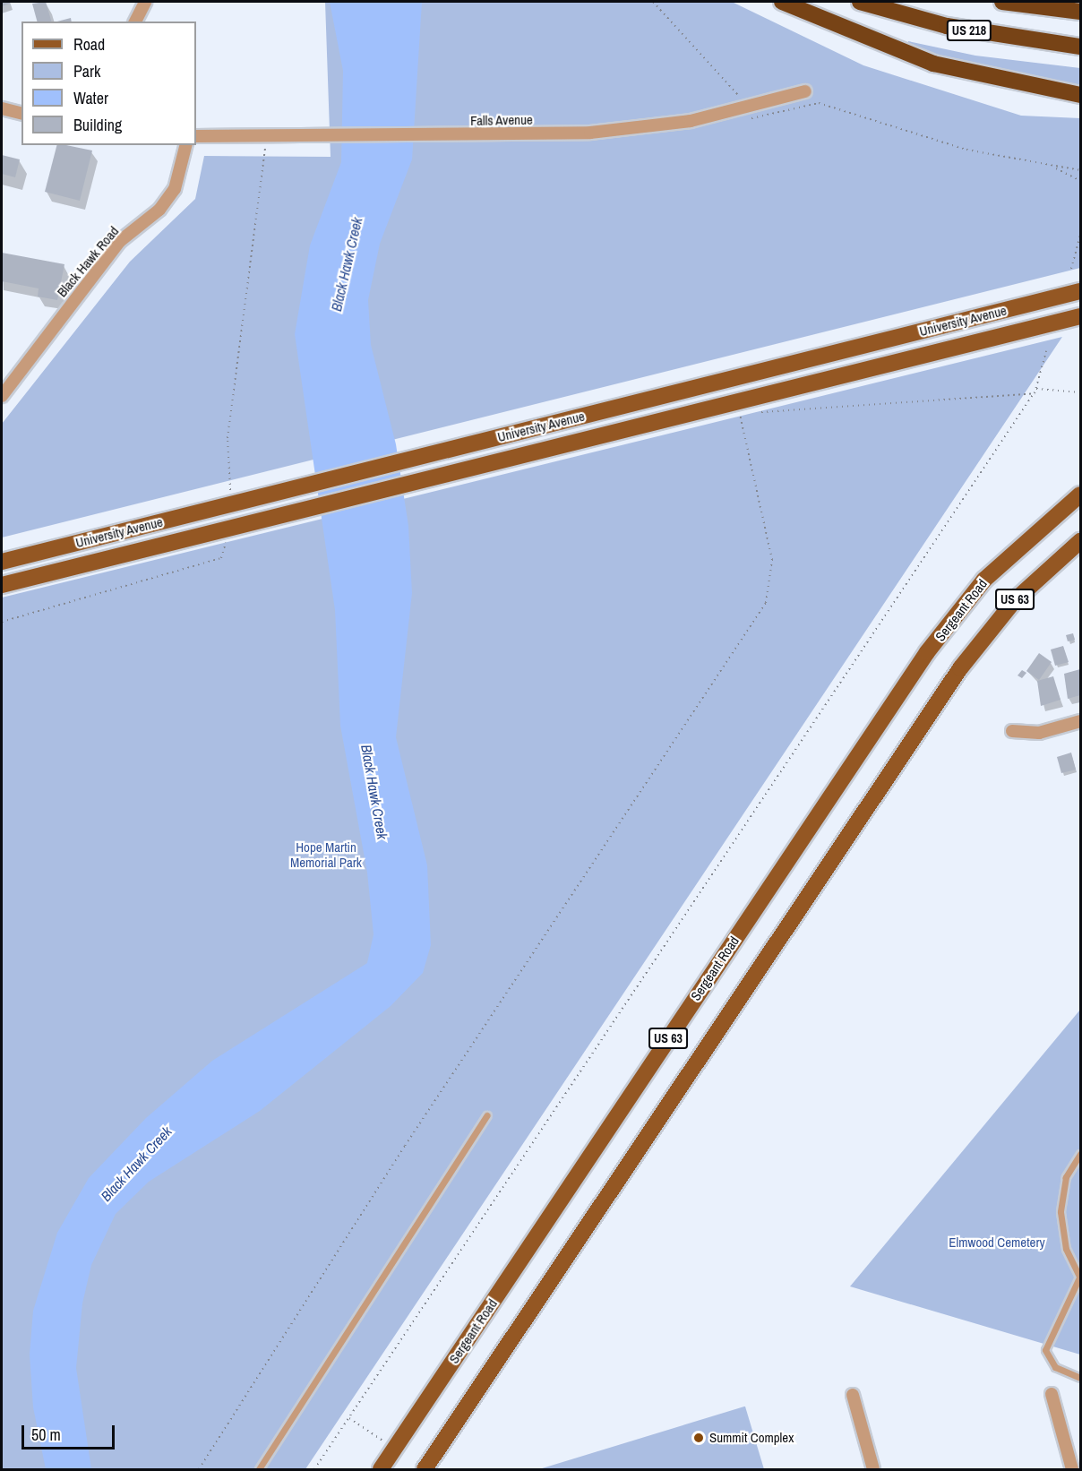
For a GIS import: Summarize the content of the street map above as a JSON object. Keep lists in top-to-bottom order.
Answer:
{
  "streets": {
    "highway": ["US 218"],
    "main road": ["University Avenue", "US 63", "Sergeant Road"],
    "street": ["Falls Avenue", "Black Hawk Road"]
  },
  "water": ["Black Hawk Creek"],
  "parks": ["Hope Martin Memorial Park", "Elmwood Cemetery"],
  "places": ["Summit Complex"],
  "legend": [
    "Road",
    "Park",
    "Water",
    "Building"
  ],
  "scale_bar": "50 m"
}
